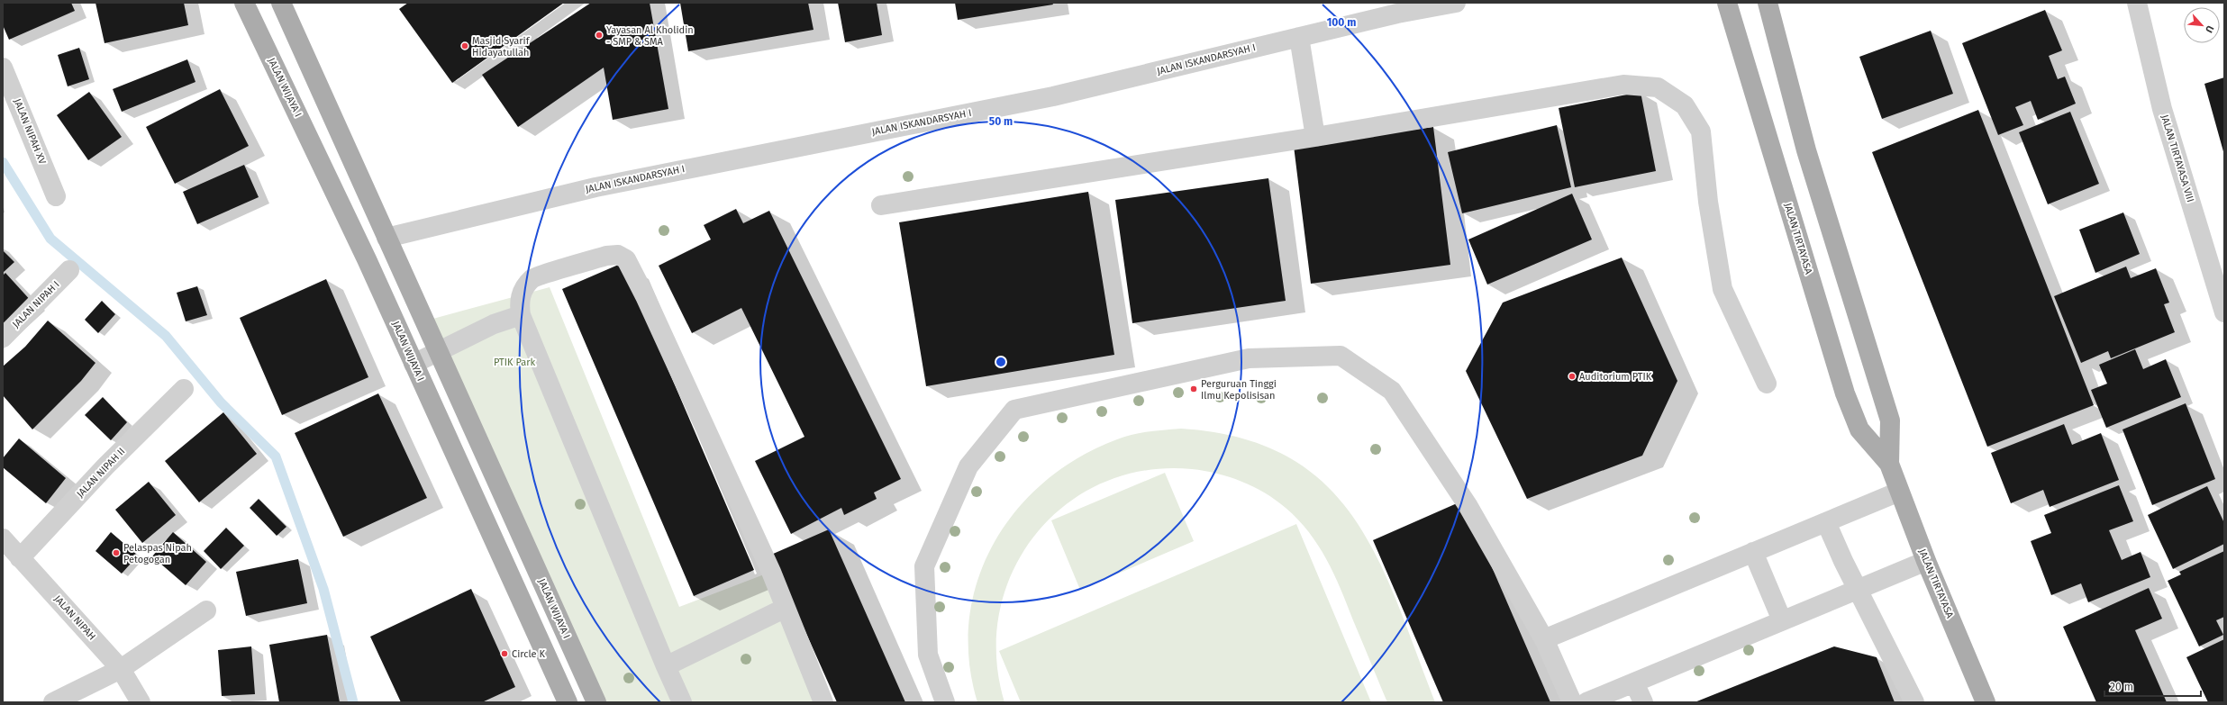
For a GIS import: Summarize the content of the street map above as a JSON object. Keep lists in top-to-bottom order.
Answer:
{
  "streets": {
    "main road": ["JALAN WIJAYA I", "JALAN TIRTAYASA"],
    "street": [
      "JALAN ISKANDARSYAH I",
      "JALAN NIPAH XV",
      "JALAN TIRTAYASA VIII",
      "JALAN NIPAH I",
      "JALAN NIPAH II",
      "JALAN NIPAH"
    ]
  },
  "crossings": [
    ["JALAN ISKANDARSYAH I", "JALAN WIJAYA I"],
    ["JALAN NIPAH II", "JALAN NIPAH"]
  ],
  "parks": ["PTIK Park"],
  "places": [
    "Yayasan Al Kholidin - SMP & SMA",
    "Masjid Syarif Hidayatullah",
    "Auditorium PTIK",
    "Perguruan Tinggi Ilmu Kepolisisan",
    "Pelaspas Nipah Petogogan",
    "Circle K"
  ],
  "scale_bar": "20 m",
  "north": "bottom right",
  "rings": ["100 m", "50 m"]
}
